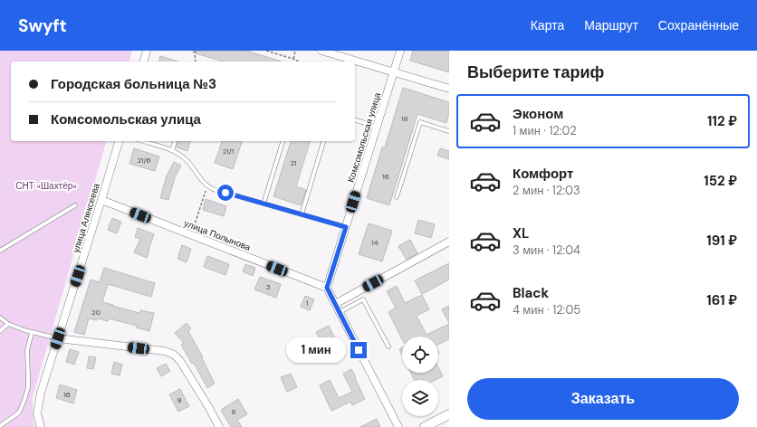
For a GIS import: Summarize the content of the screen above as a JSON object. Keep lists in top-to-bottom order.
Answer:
{
  "streets": {
    "street": ["Комсомольская улица", "улица Алексеева", "улица Полынова"]
  },
  "crossings": [
    ["Комсомольская улица", "улица Полынова"],
    ["улица Алексеева", "улица Полынова"]
  ],
  "parks": ["СНТ «Шахтёр»"],
  "house_numbers": [
    "18",
    "21/1",
    "21/6",
    "21",
    "16",
    "14",
    "3",
    "1",
    "20",
    "16",
    "9",
    "8"
  ],
  "page": {
    "header": "Swyft",
    "nav": ["Карта", "Маршрут", "Сохранённые"],
    "heading": "Выберите тариф",
    "banner": ["Городская больница №3", "Комсомольская улица"],
    "list": [
      {
        "name": "Эконом",
        "note": "1 мин · 12:02",
        "value": "112 ₽"
      },
      {
        "name": "Комфорт",
        "note": "2 мин · 12:03",
        "value": "152 ₽"
      },
      {
        "name": "XL",
        "note": "3 мин · 12:04",
        "value": "191 ₽"
      },
      {
        "name": "Black",
        "note": "4 мин · 12:05",
        "value": "161 ₽"
      }
    ],
    "bubble": "1 мин",
    "buttons": "Заказать"
  }
}
